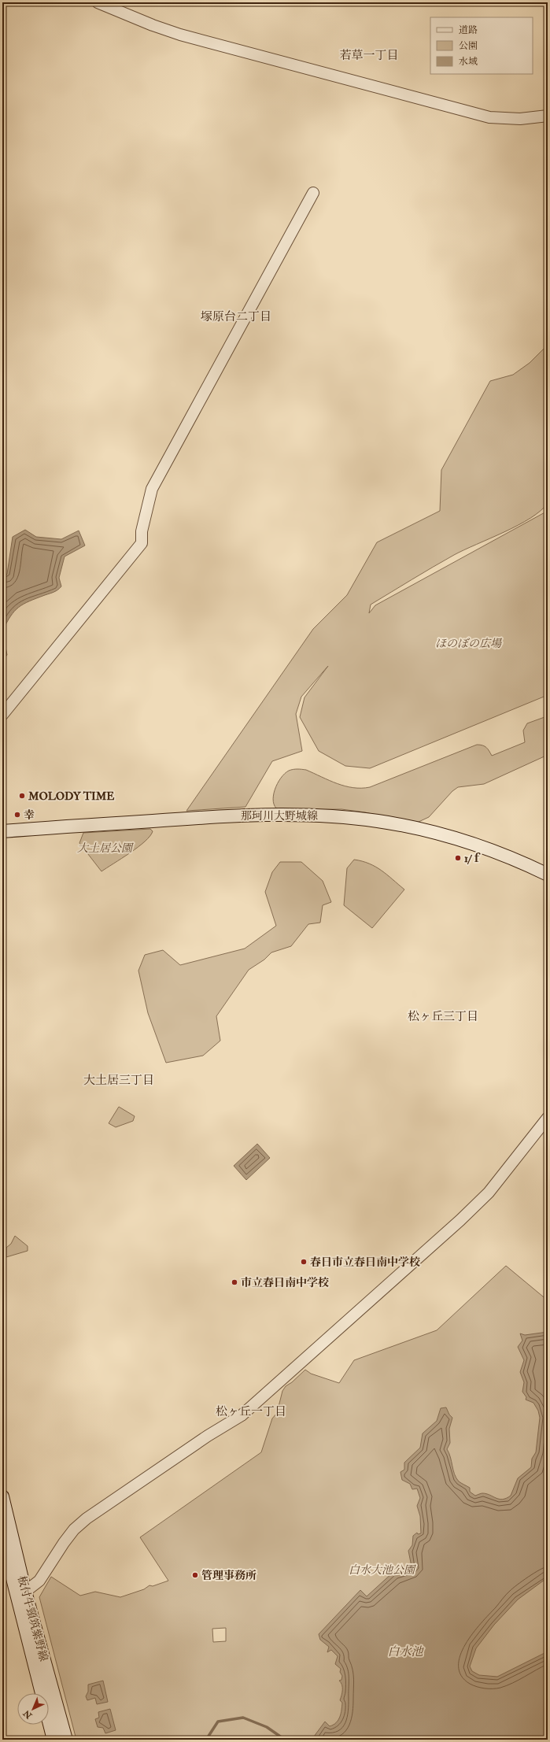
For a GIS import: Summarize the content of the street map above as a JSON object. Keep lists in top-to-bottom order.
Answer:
{
  "streets": {
    "main road": ["那珂川大野城線", "板付牛頸筑紫野線"]
  },
  "districts": [
    "若草一丁目",
    "塚原台二丁目",
    "松ヶ丘三丁目",
    "大土居三丁目",
    "松ヶ丘一丁目"
  ],
  "water": ["白水池"],
  "parks": ["ほのぼの広場", "大土居公園", "白水大池公園"],
  "places": [
    "MOLODY TIME",
    "幸",
    "1/ｆ",
    "春日市立春日南中学校",
    "市立春日南中学校",
    "管理事務所"
  ],
  "legend": ["道路", "公園", "水域"],
  "north": "bottom left"
}
